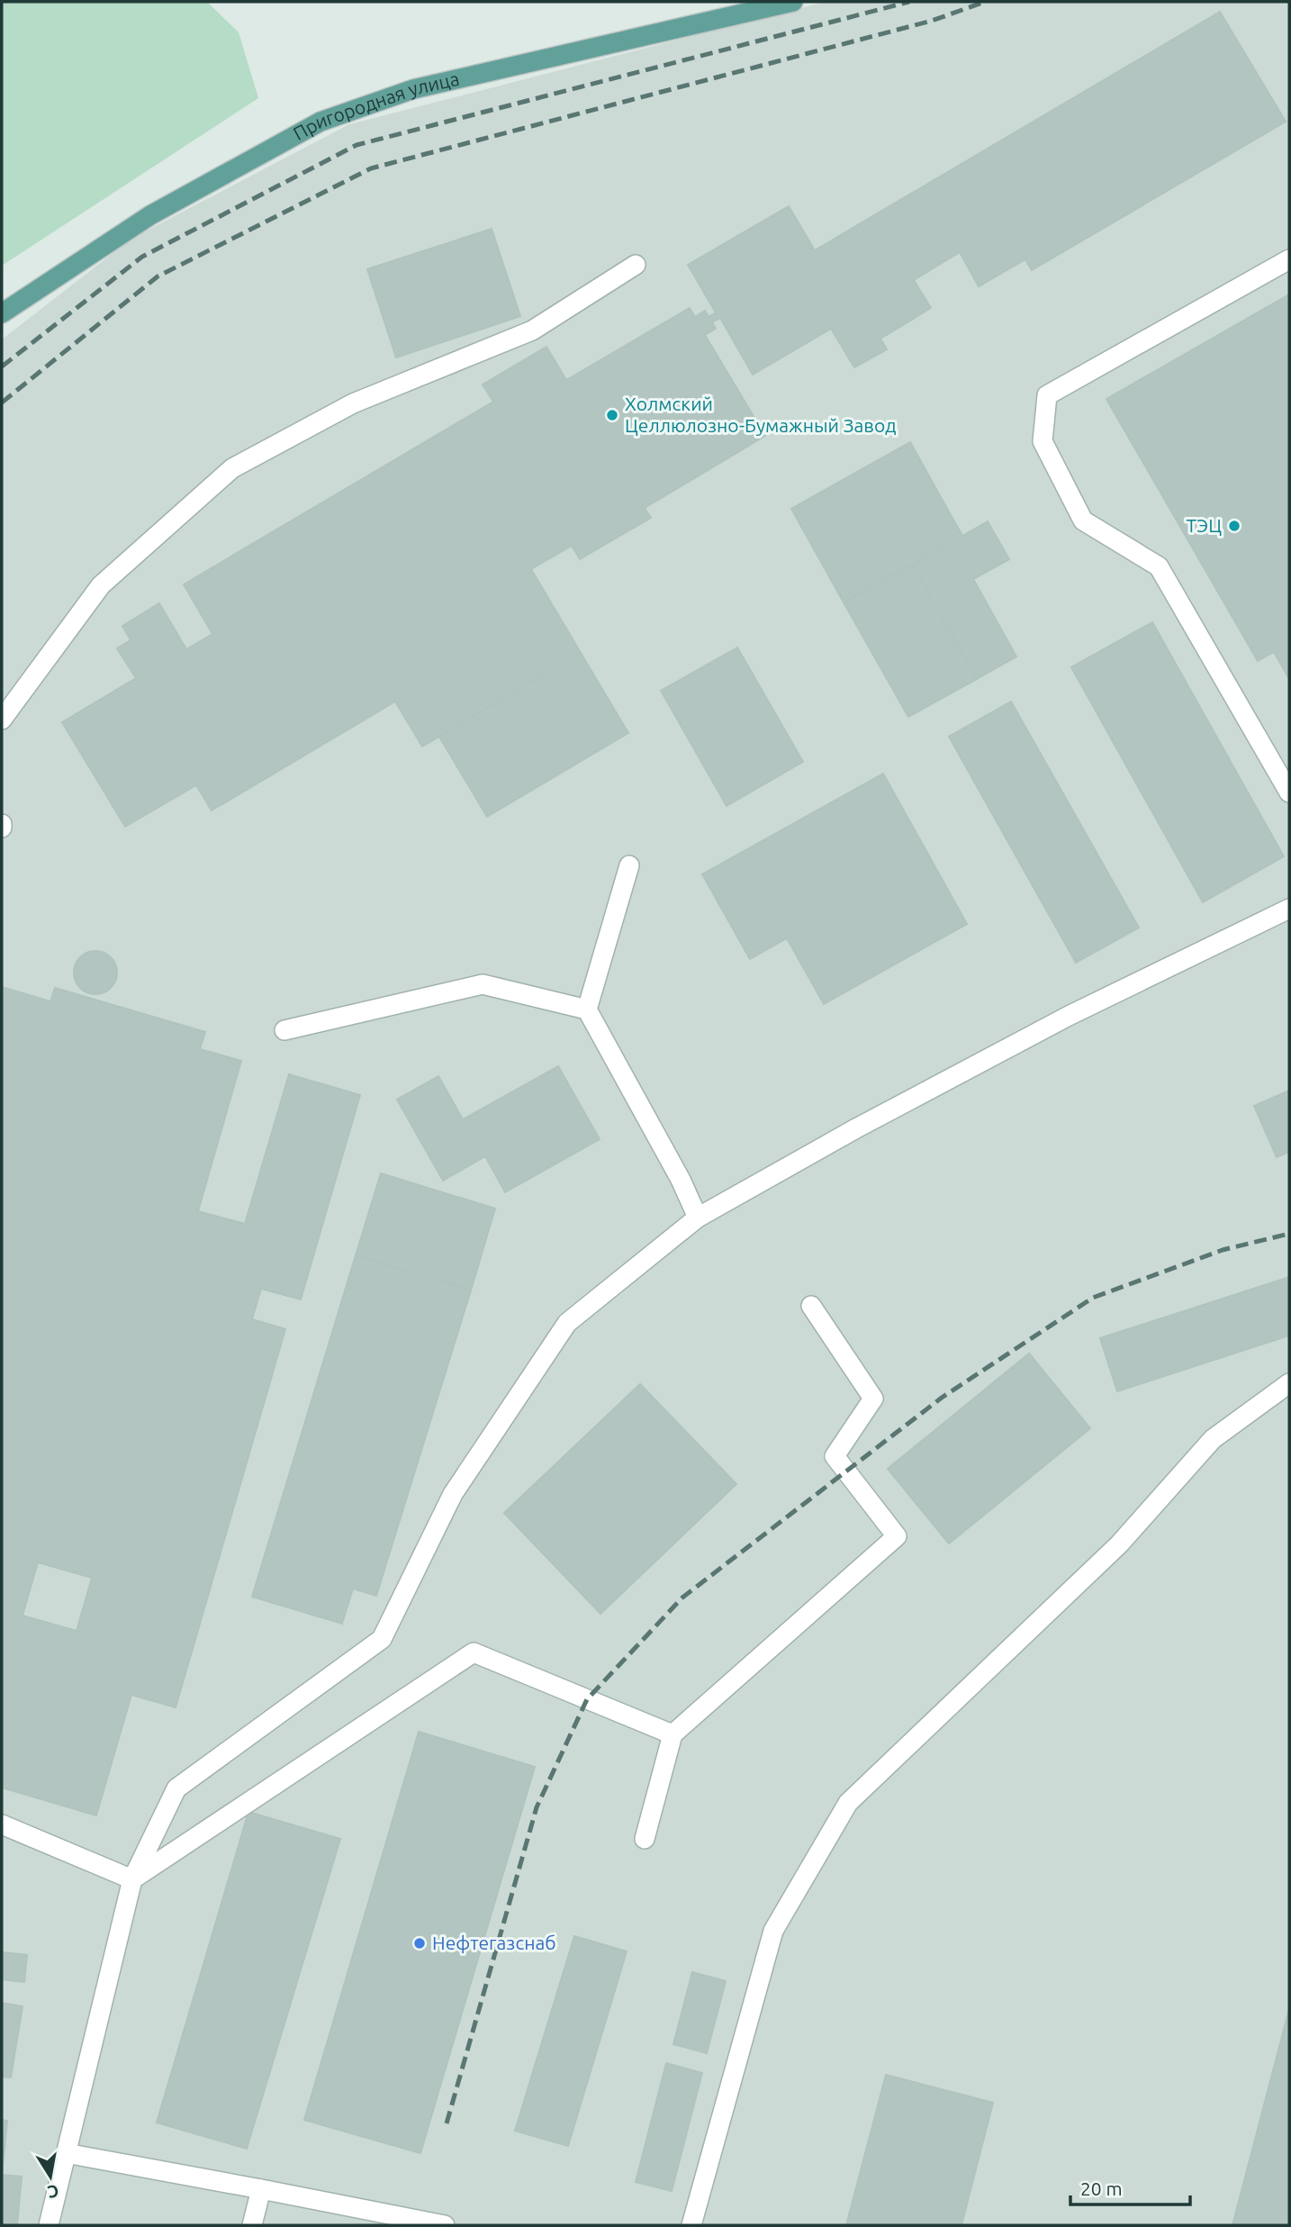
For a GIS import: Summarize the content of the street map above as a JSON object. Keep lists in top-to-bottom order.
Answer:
{
  "streets": {
    "main road": ["Пригородная улица"]
  },
  "places": ["Холмский Целлюлозно-Бумажный Завод", "ТЭЦ", "Нефтегазснаб"],
  "scale_bar": "20 m",
  "north": "bottom"
}
